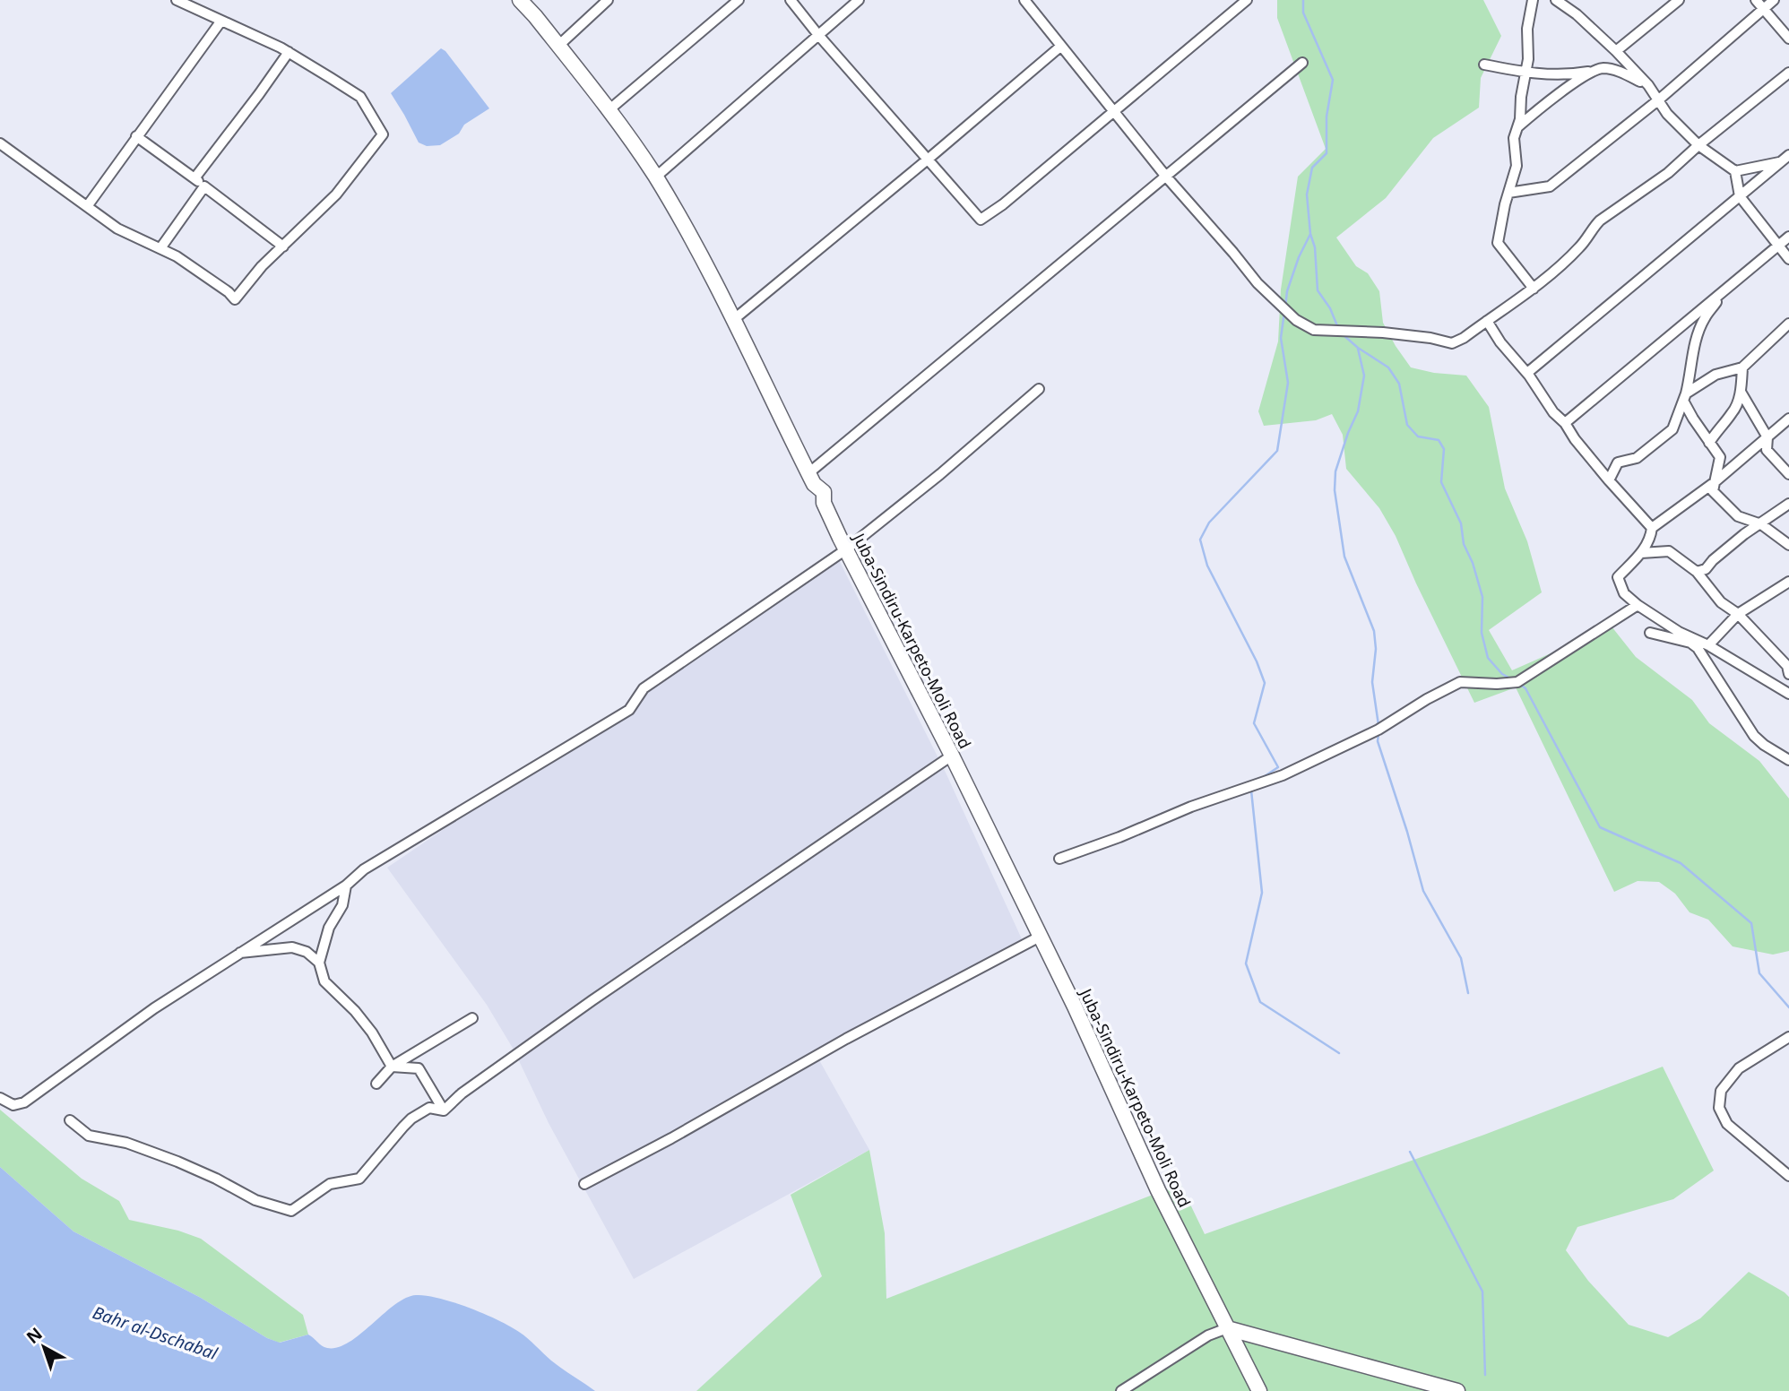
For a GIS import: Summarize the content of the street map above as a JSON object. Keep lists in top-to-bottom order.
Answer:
{
  "streets": {
    "main road": ["Juba-Sindiru-Karpeto-Moli Road"]
  },
  "water": ["Bahr al-Dschabal"],
  "north": "top left"
}
